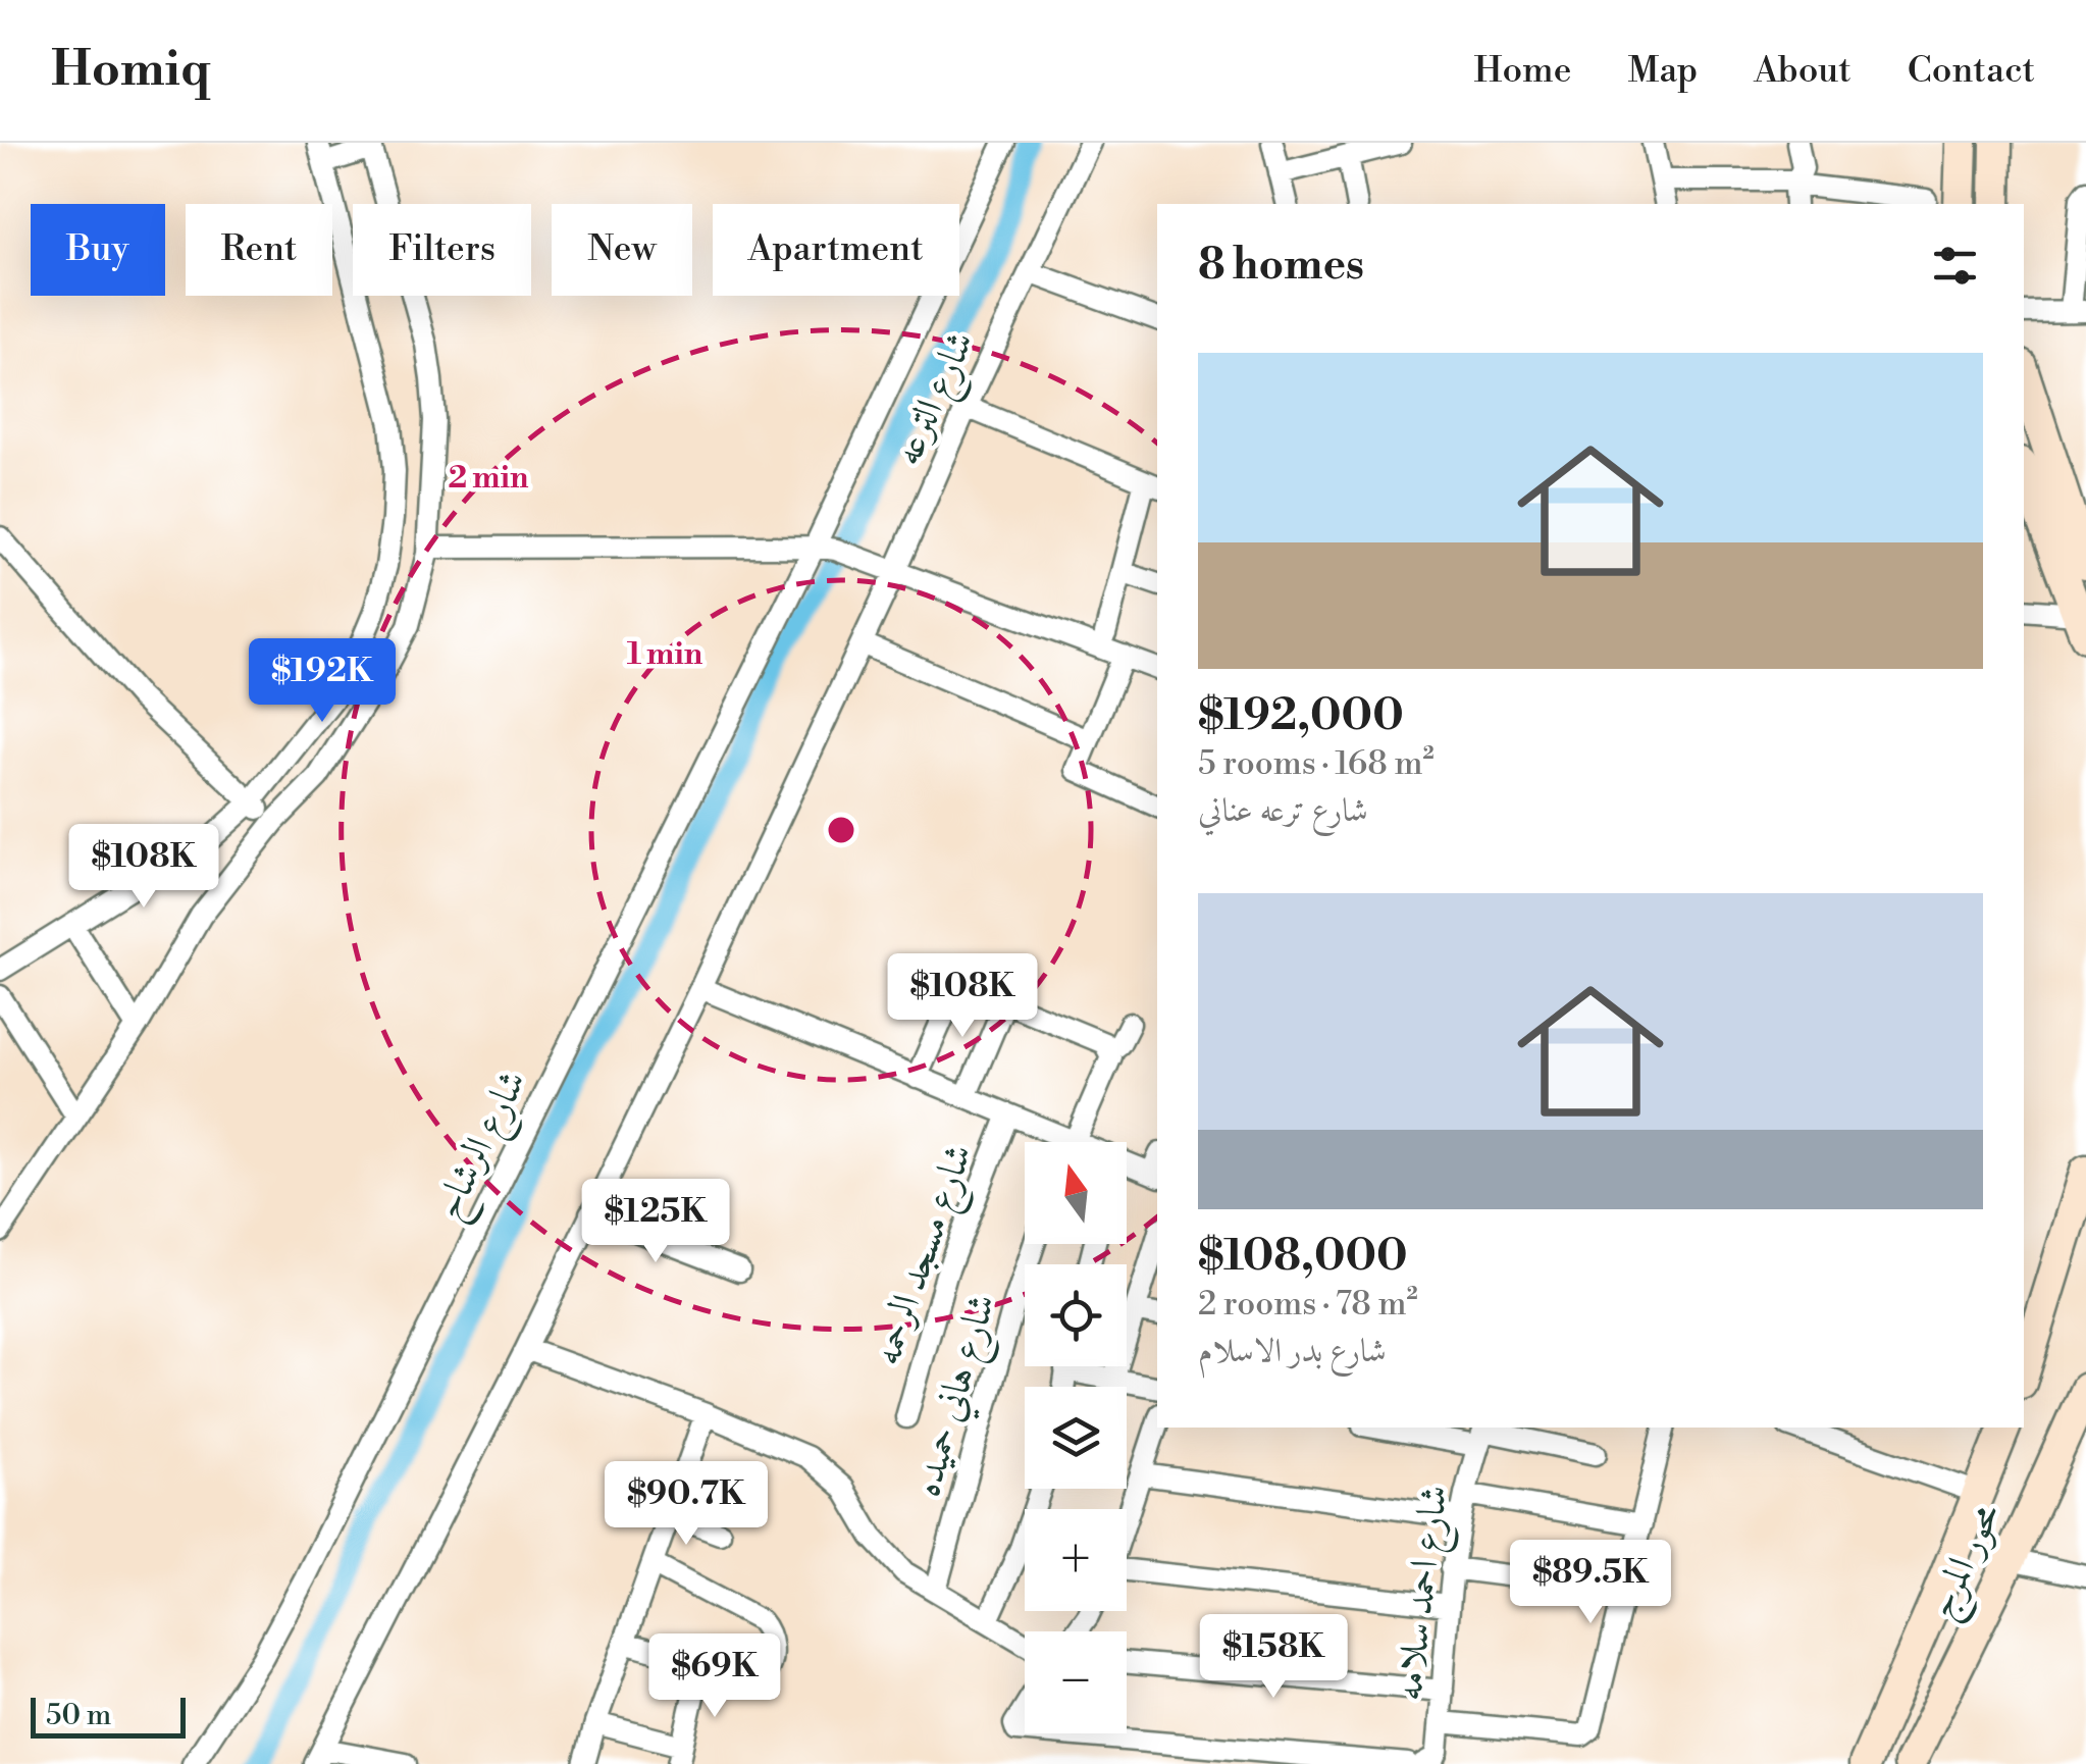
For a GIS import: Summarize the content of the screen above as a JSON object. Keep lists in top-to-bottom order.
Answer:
{
  "streets": {
    "main road": ["محور المرج"],
    "street": [
      "شارع الترعه",
      "شارع الرشاح",
      "شارع مسجد الرحمه",
      "شارع هاني حميده",
      "شارع احمد سلامه"
    ]
  },
  "crossings": [
    ["شارع الترعه", "شارع الرشاح"]
  ],
  "scale_bar": "50 m",
  "north": "top",
  "page": {
    "header": "Homiq",
    "nav": [
      "Home",
      "Map",
      "About",
      "Contact"
    ],
    "chip": [
      "Buy",
      "Rent",
      "Filters",
      "New",
      "Apartment"
    ],
    "heading": "8 homes",
    "list": [
      {
        "name": "$192,000",
        "note": "5 rooms · 168 m² · شارع ترعه عناني"
      },
      {
        "name": "$108,000",
        "note": "2 rooms · 78 m² · شارع بدر الاسلام"
      }
    ],
    "price": [
      "$192K",
      "$108K",
      "$108K",
      "$125K",
      "$90.7K",
      "$89.5K",
      "$158K",
      "$69K"
    ],
    "map_buttons": ["+", "−"],
    "scale": "50 m"
  },
  "rings": ["2 min", "1 min"]
}
